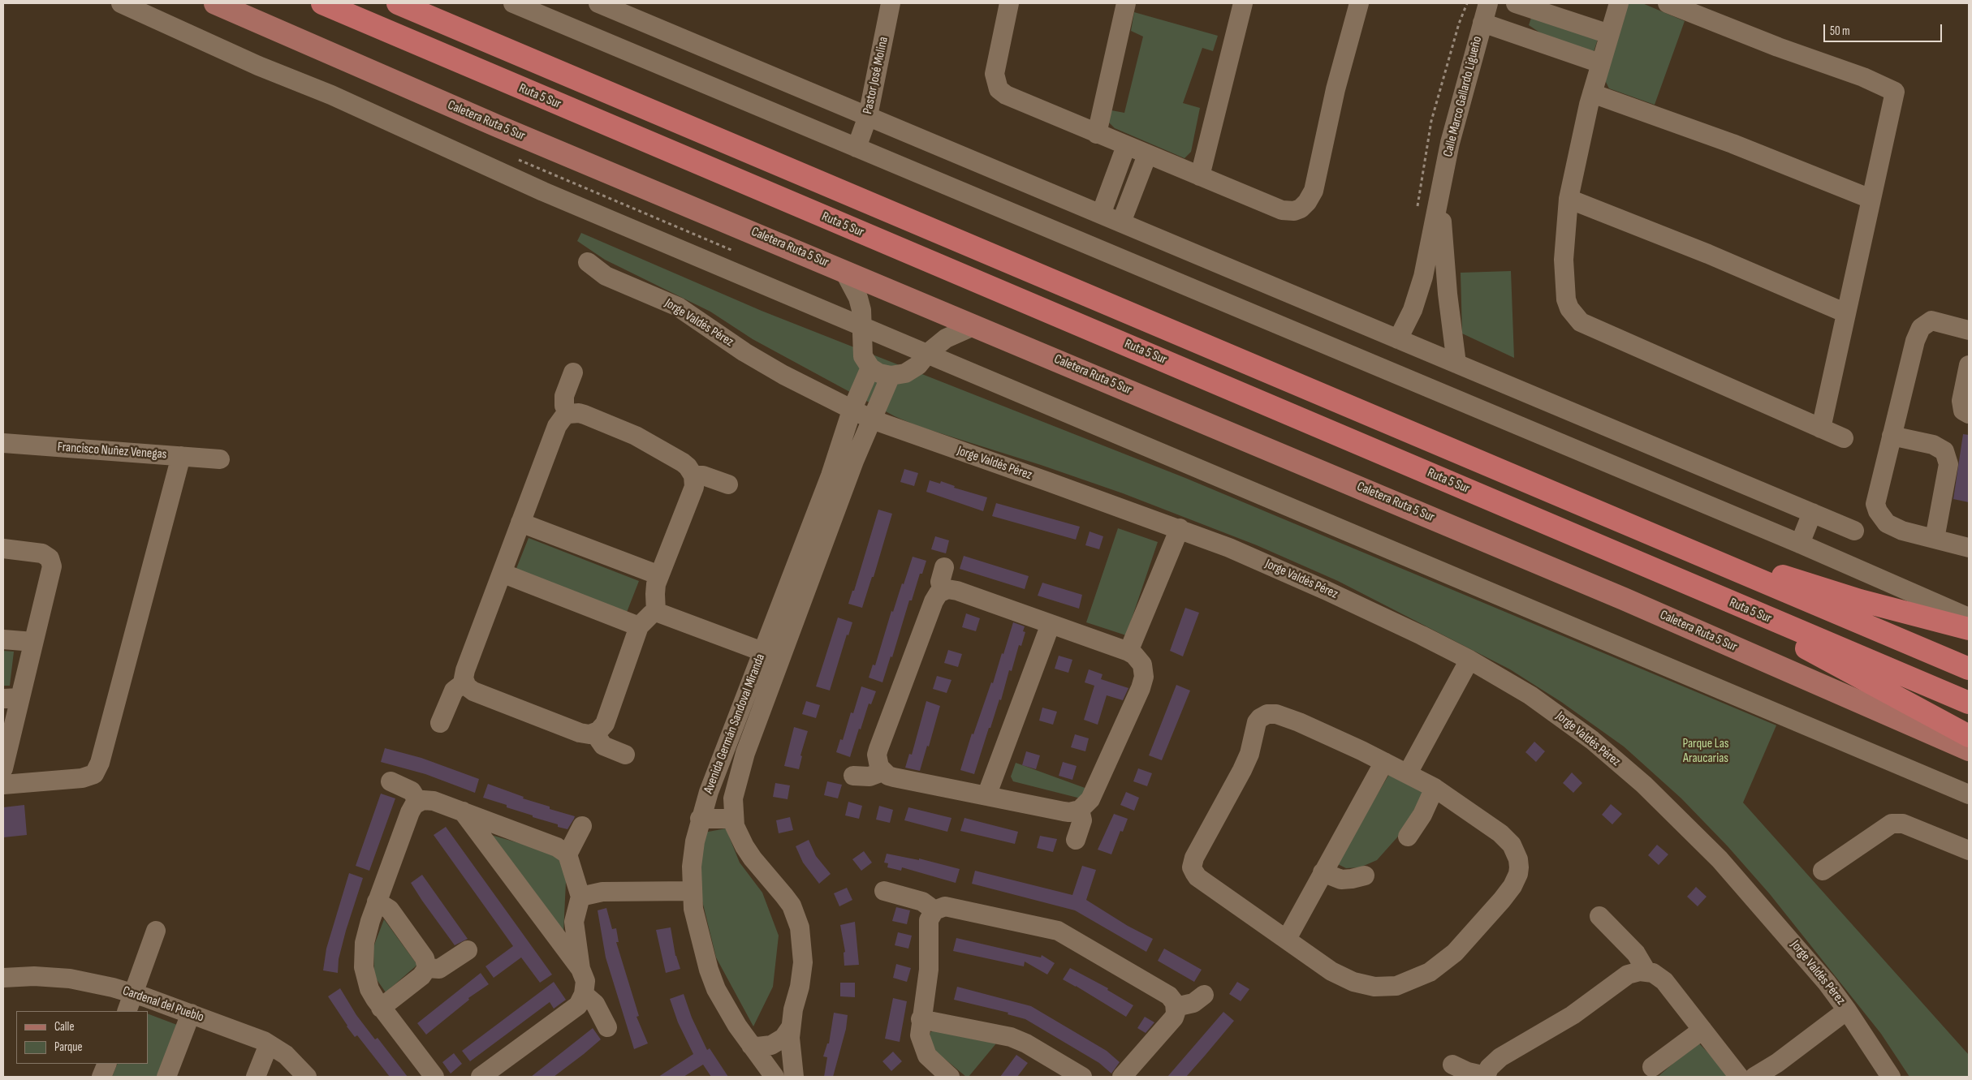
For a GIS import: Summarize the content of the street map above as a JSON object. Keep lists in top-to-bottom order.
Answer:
{
  "streets": {
    "highway": ["Ruta 5 Sur"],
    "main road": ["Caletera Ruta 5 Sur"],
    "street": [
      "Pastor José Molina",
      "Calle Marco Gallardo Ligueño",
      "Jorge Valdés Pérez",
      "Francisco Nuñez Venegas",
      "Avenida Germán Sandoval Miranda",
      "Cardenal del Pueblo"
    ]
  },
  "crossings": [
    ["Jorge Valdés Pérez", "Avenida Germán Sandoval Miranda"]
  ],
  "parks": ["Parque Las Araucarias"],
  "legend": ["Calle", "Parque"],
  "scale_bar": "50 m"
}
